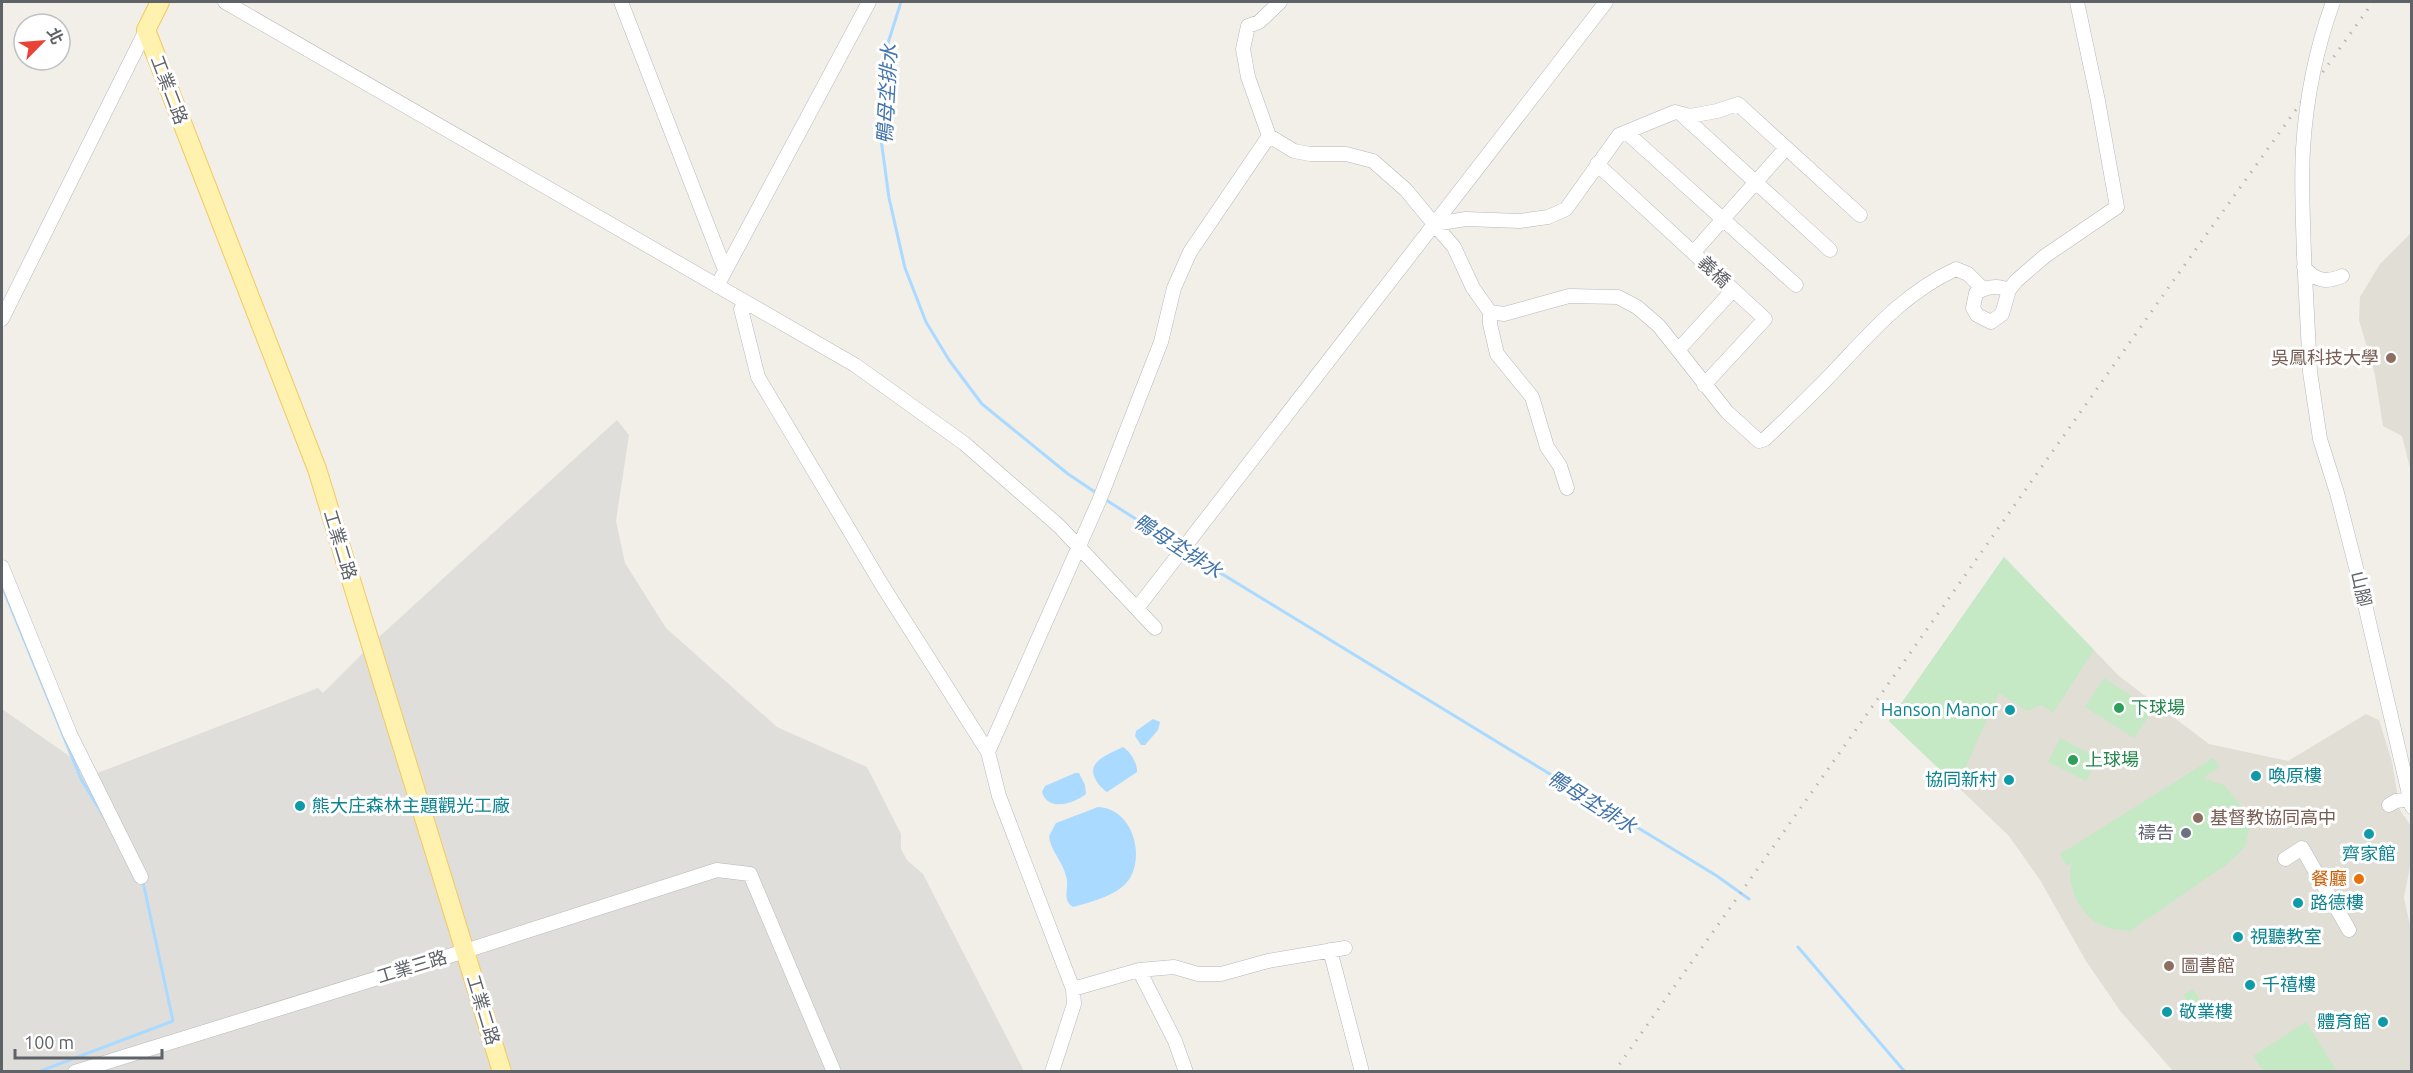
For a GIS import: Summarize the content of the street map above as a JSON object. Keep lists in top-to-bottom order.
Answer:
{
  "streets": {
    "main road": ["工業二路"],
    "street": ["義橋", "山腳", "工業三路"]
  },
  "crossings": [
    ["工業二路", "工業三路"]
  ],
  "water": ["鴨母坔排水"],
  "places": [
    "吳鳳科技大學",
    "下球場",
    "Hanson Manor",
    "上球場",
    "喚原樓",
    "協同新村",
    "熊大庄森林主題觀光工廠",
    "基督教協同高中",
    "禱告",
    "齊家館",
    "餐廳",
    "路德樓",
    "視聽教室",
    "圖書館",
    "千禧樓",
    "敬業樓",
    "體育館"
  ],
  "scale_bar": "100 m",
  "north": "top right"
}
